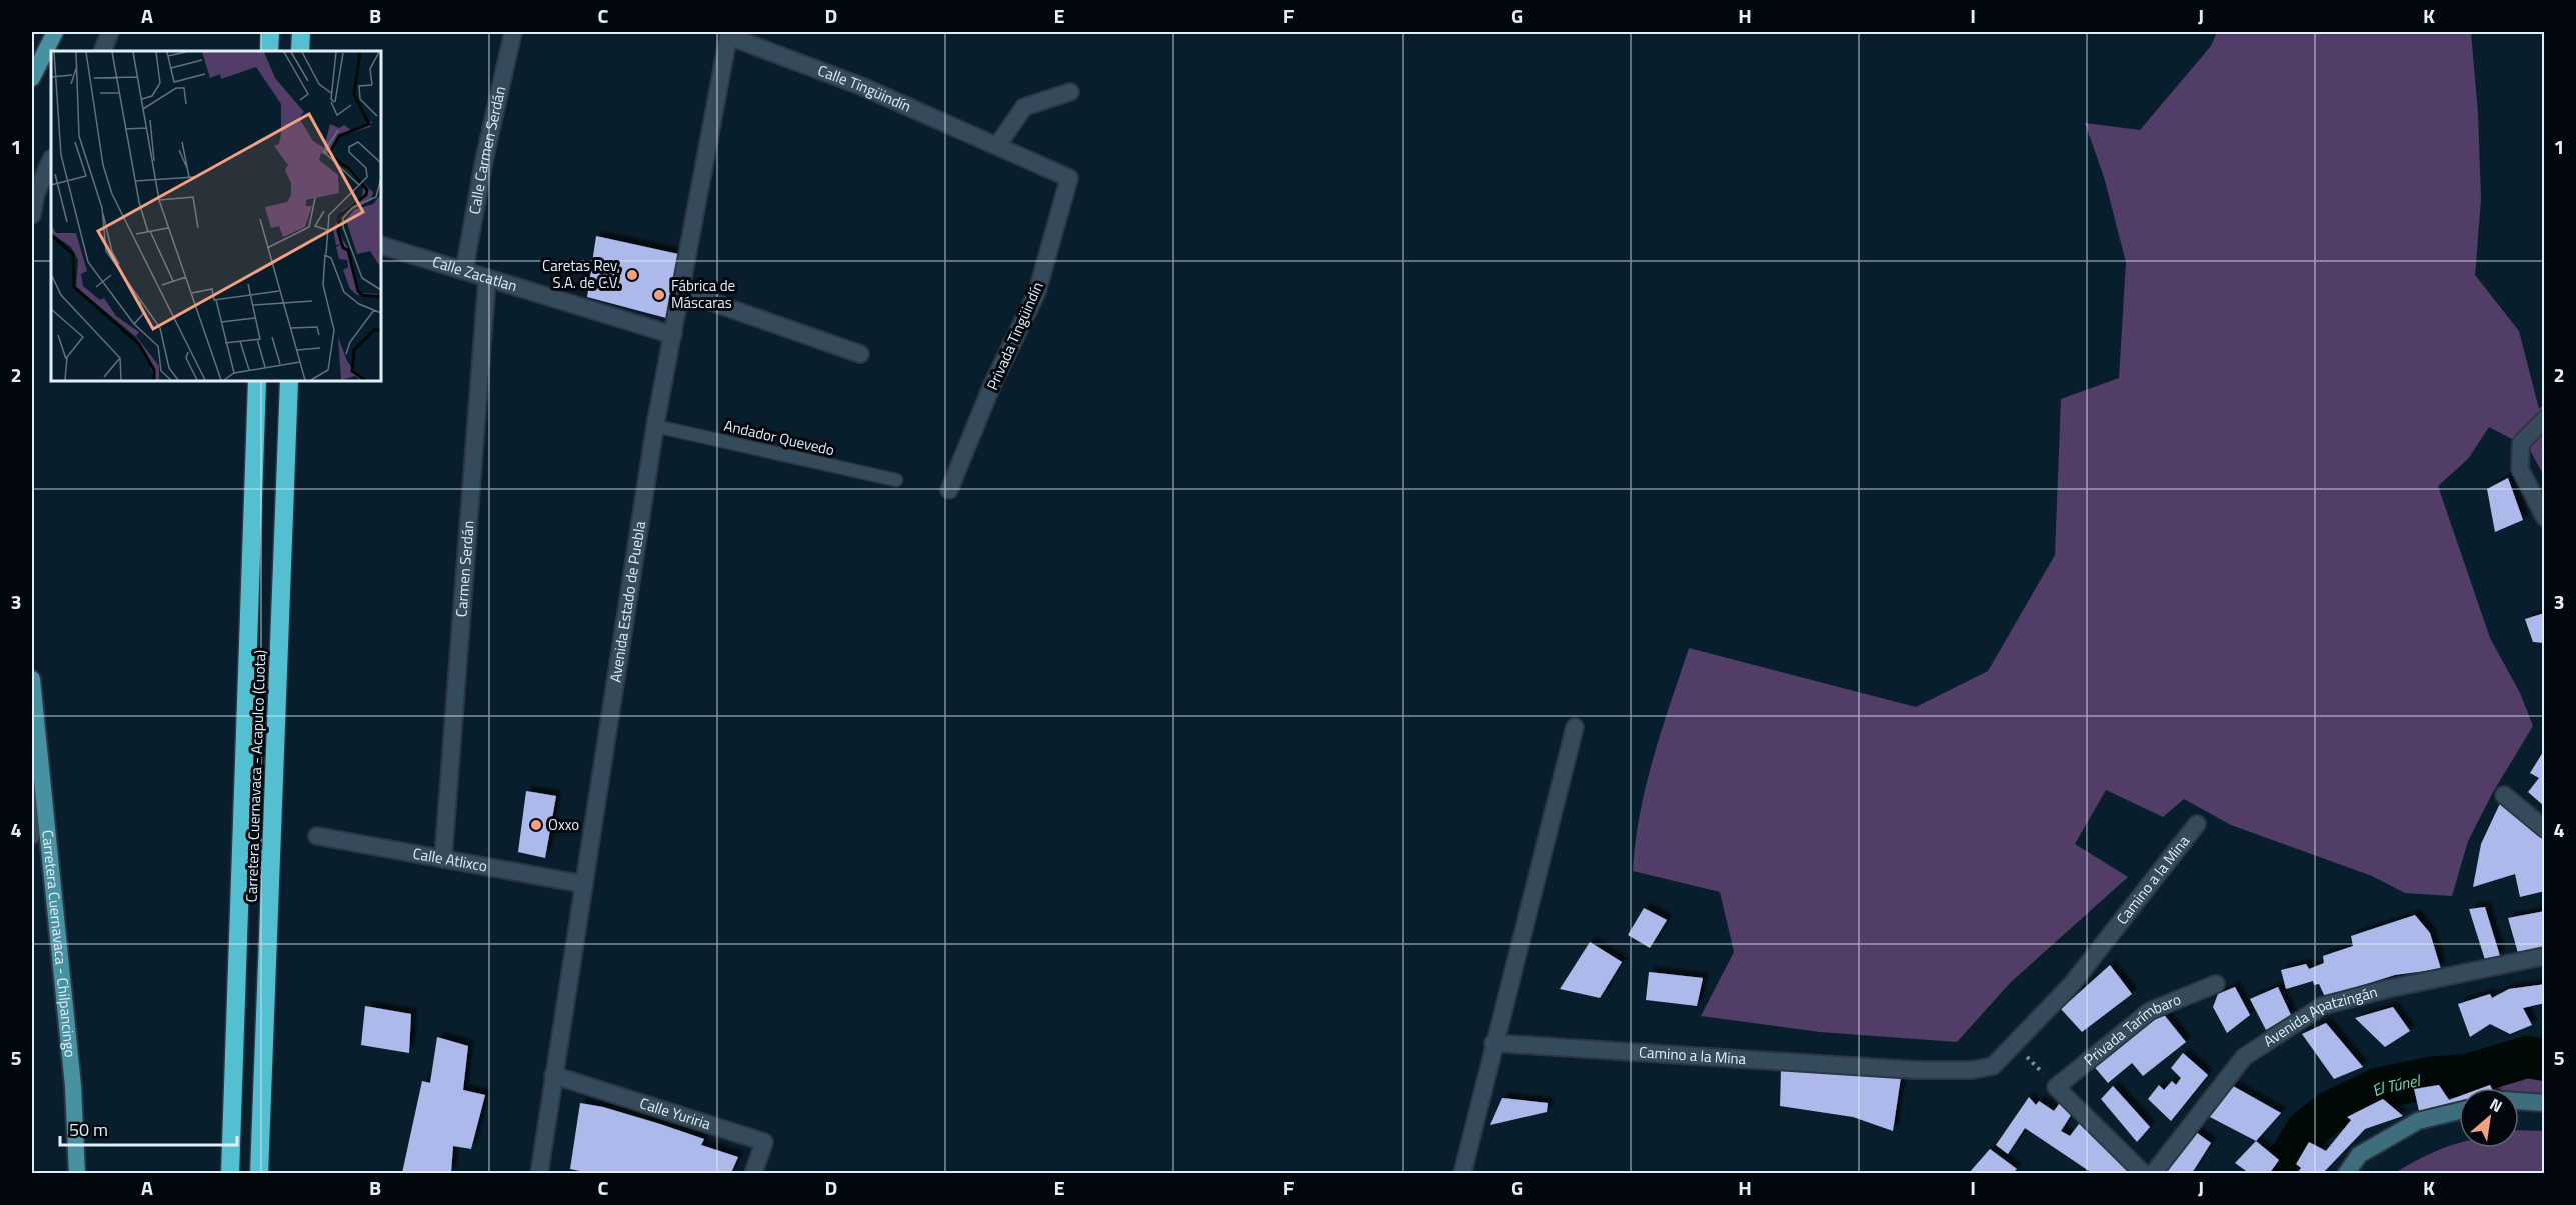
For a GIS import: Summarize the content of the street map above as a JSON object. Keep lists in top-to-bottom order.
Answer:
{
  "streets": {
    "highway": ["Carretera Cuernavaca - Acapulco (Cuota)"],
    "main road": ["Carretera Cuernavaca - Chilpancingo"],
    "street": [
      "Calle Tingüindín",
      "Calle Carmen Serdán",
      "Calle Zacatlan",
      "Privada Tingüindín",
      "Carmen Serdán",
      "Avenida Estado de Puebla",
      "Calle Atlixco",
      "Camino a la Mina",
      "Avenida Apatzingán",
      "Privada Tarímbaro",
      "Calle Yuriria"
    ],
    "lane": ["Andador Quevedo"]
  },
  "crossings": [
    ["Calle Tingüindín", "Privada Tingüindín"],
    ["Calle Tingüindín", "Avenida Estado de Puebla"],
    ["Calle Carmen Serdán", "Calle Zacatlan"],
    ["Calle Zacatlan", "Carmen Serdán"],
    ["Calle Zacatlan", "Avenida Estado de Puebla"],
    ["Andador Quevedo", "Avenida Estado de Puebla"],
    ["Carmen Serdán", "Calle Atlixco"],
    ["Avenida Estado de Puebla", "Calle Atlixco"],
    ["Avenida Estado de Puebla", "Calle Yuriria"]
  ],
  "water": ["El Túnel"],
  "places": ["Caretas Rev, S.A. de C.V.", "Fábrica de Máscaras", "Oxxo"],
  "scale_bar": "50 m",
  "north": "top right",
  "grid": {
    "columns": [
      "A",
      "B",
      "C",
      "D",
      "E",
      "F",
      "G",
      "H",
      "I",
      "J",
      "K"
    ],
    "rows": [
      "1",
      "2",
      "3",
      "4",
      "5"
    ]
  }
}
